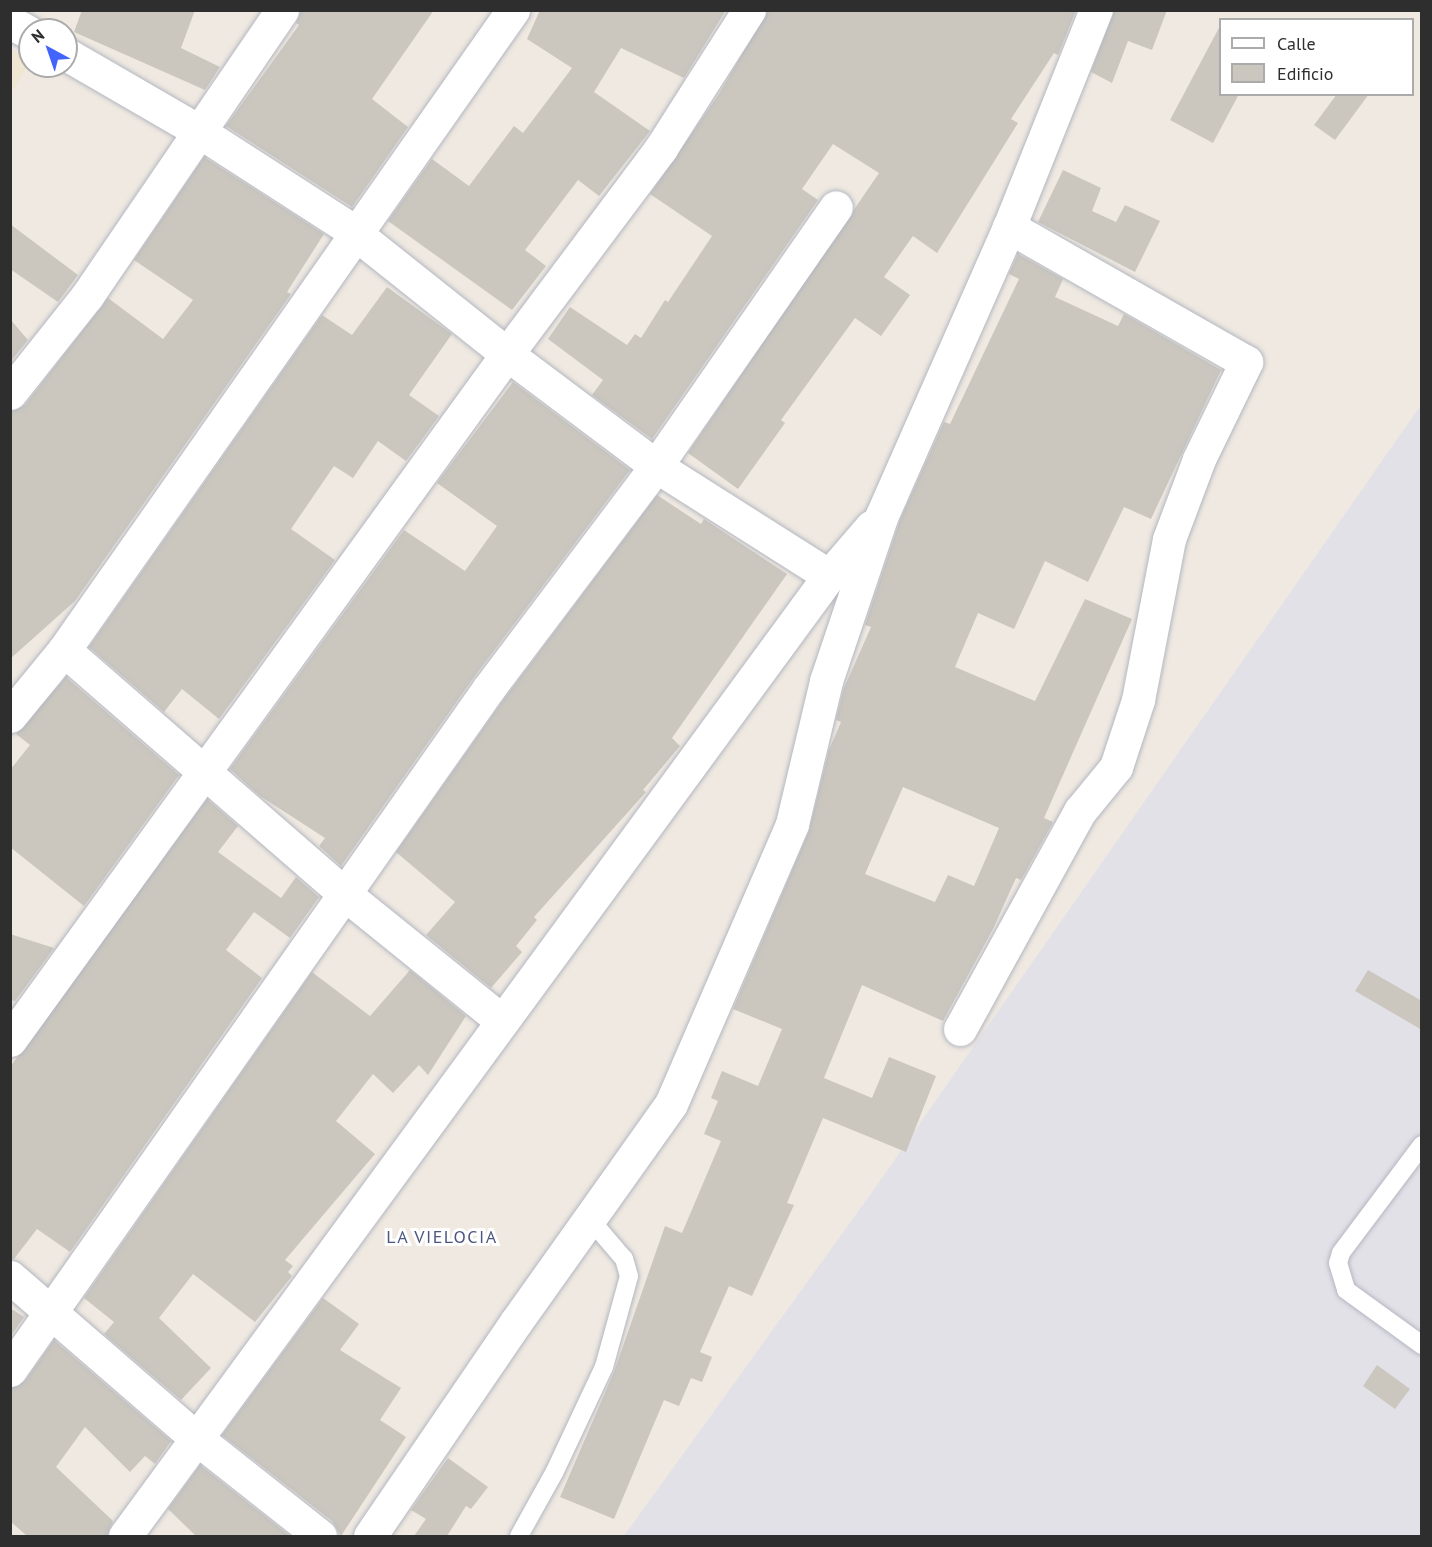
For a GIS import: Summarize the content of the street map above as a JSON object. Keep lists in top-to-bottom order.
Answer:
{
  "districts": ["LA VIELOCIA"],
  "legend": ["Calle", "Edificio"],
  "north": "top left"
}
